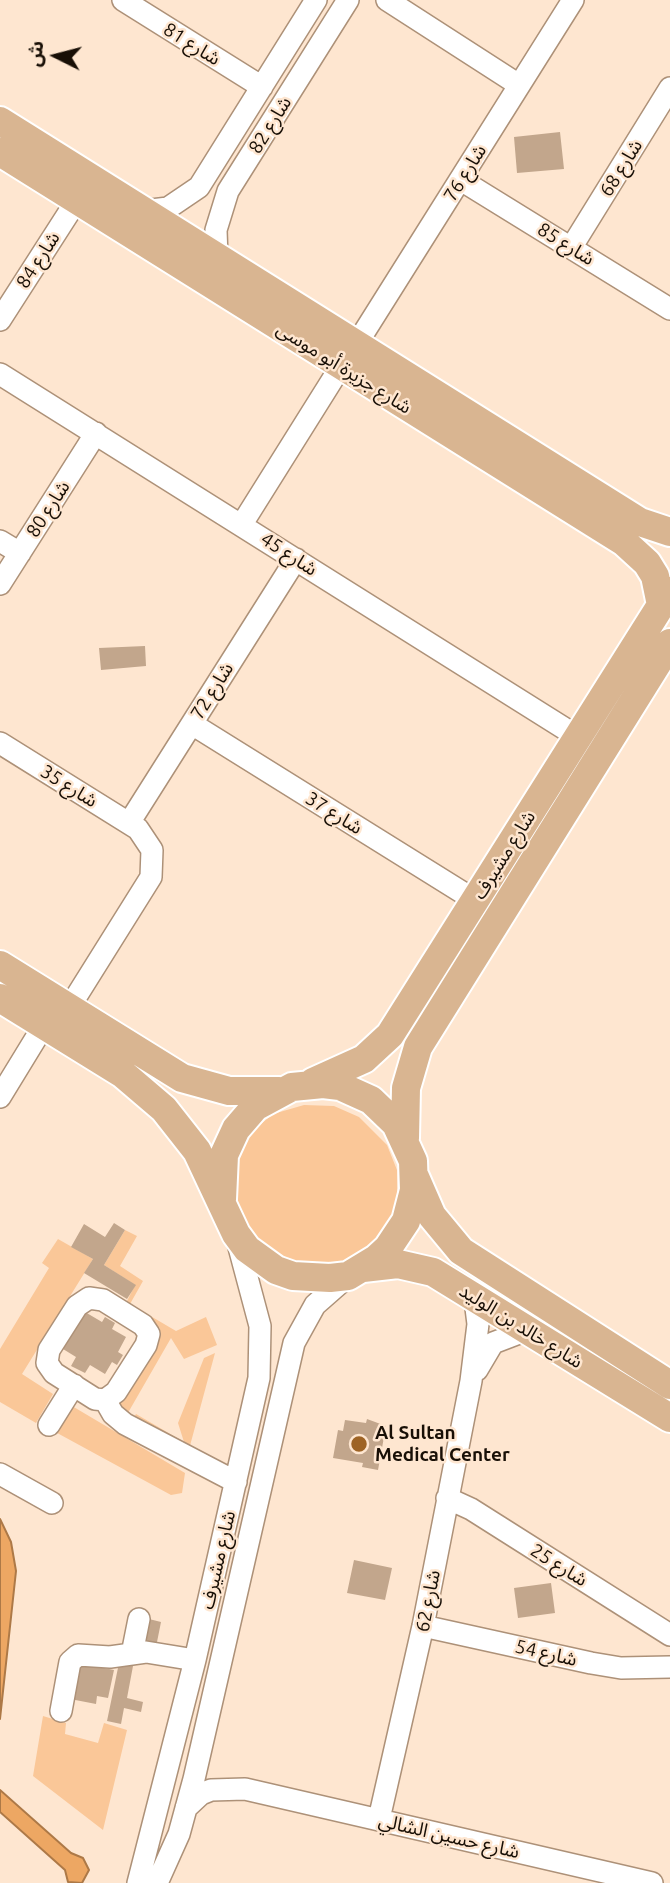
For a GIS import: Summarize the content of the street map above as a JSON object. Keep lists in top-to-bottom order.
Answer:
{
  "streets": {
    "main road": ["شارع جزيرة أبو موسى", "شارع مشيرف", "شارع خالد بن الوليد"],
    "street": [
      "شارع 81",
      "شارع 82",
      "شارع 68",
      "شارع 76",
      "شارع 85",
      "شارع 84",
      "شارع 80",
      "شارع 45",
      "شارع 72",
      "شارع 35",
      "شارع 37",
      "شارع 25",
      "شارع 62",
      "شارع 54",
      "شارع حسين الشالي"
    ]
  },
  "crossings": [
    ["شارع 81", "شارع 82"],
    ["شارع 82", "شارع جزيرة أبو موسى"],
    ["شارع 68", "شارع 85"],
    ["شارع 76", "شارع 85"],
    ["شارع 76", "شارع جزيرة أبو موسى"],
    ["شارع 76", "شارع 45"],
    ["شارع 84", "شارع جزيرة أبو موسى"],
    ["شارع جزيرة أبو موسى", "شارع مشيرف"],
    ["شارع 80", "شارع 45"],
    ["شارع 45", "شارع 72"],
    ["شارع 45", "شارع مشيرف"],
    ["شارع 72", "شارع 35"],
    ["شارع 72", "شارع 37"],
    ["شارع 37", "شارع مشيرف"],
    ["شارع مشيرف", "شارع خالد بن الوليد"],
    ["شارع مشيرف", "شارع حسين الشالي"],
    ["شارع خالد بن الوليد", "شارع 62"],
    ["شارع 25", "شارع 62"],
    ["شارع 62", "شارع 54"],
    ["شارع 62", "شارع حسين الشالي"]
  ],
  "places": ["Al Sultan Medical Center"],
  "north": "left"
}
